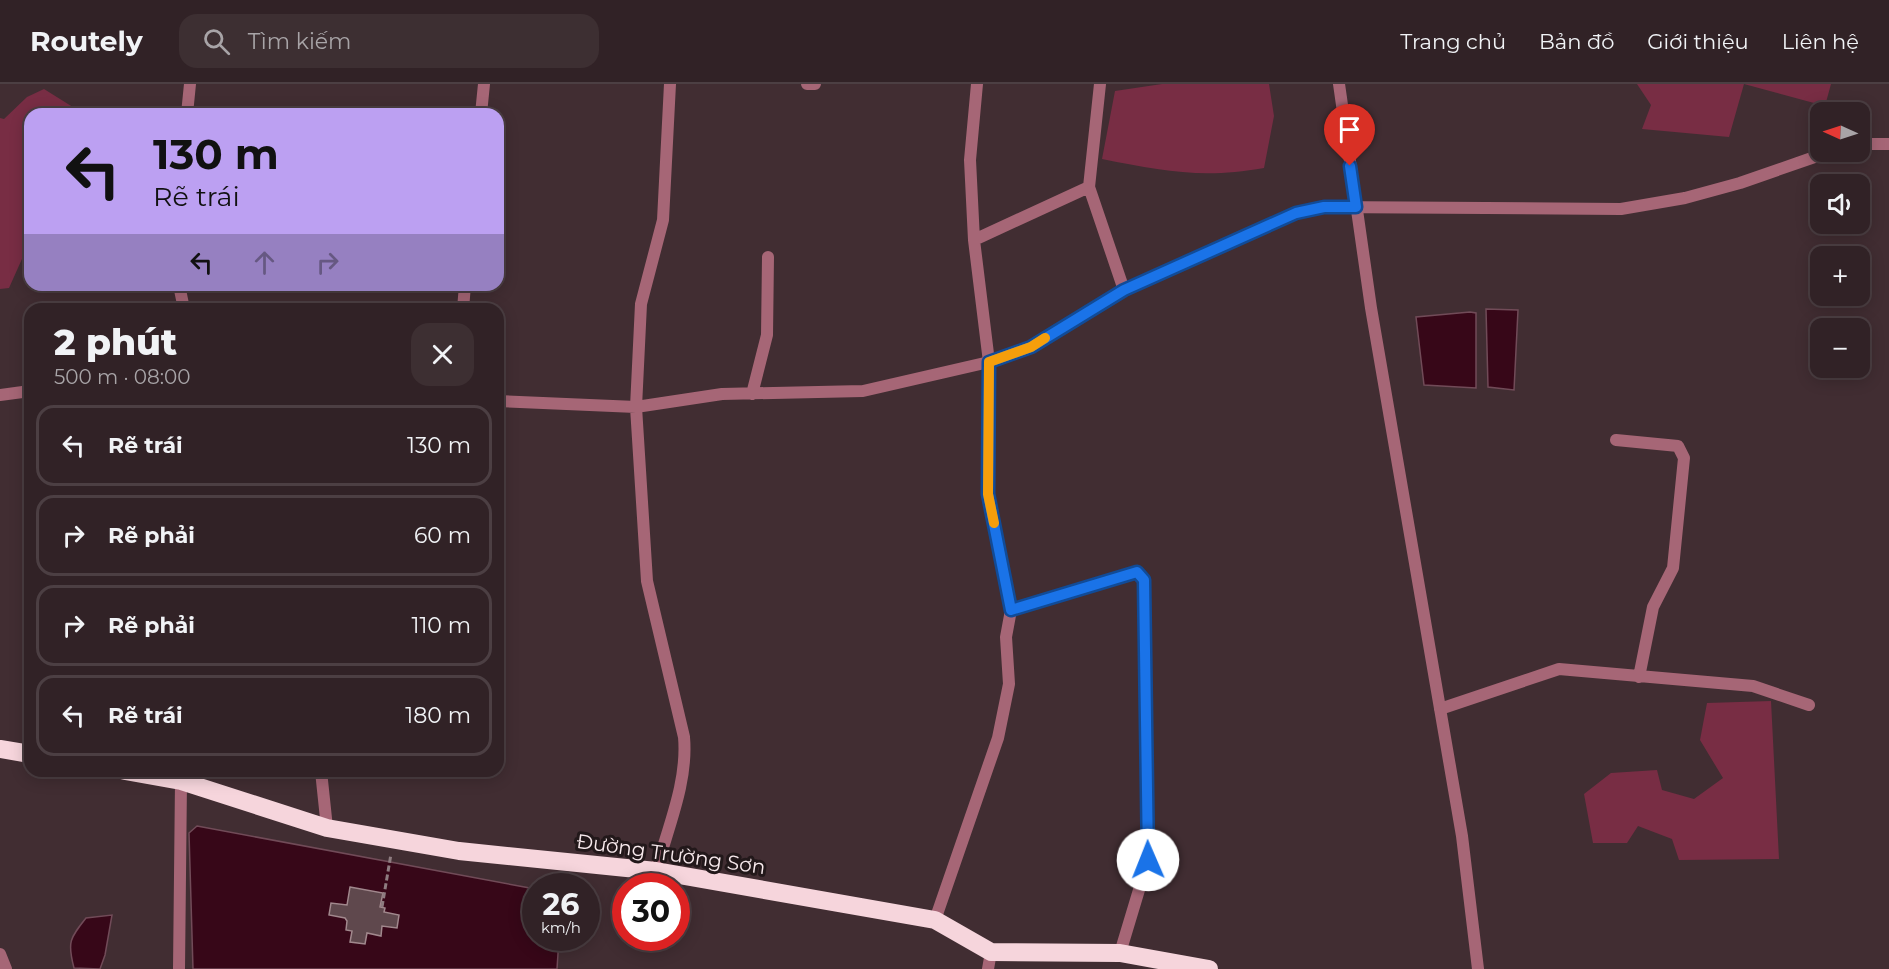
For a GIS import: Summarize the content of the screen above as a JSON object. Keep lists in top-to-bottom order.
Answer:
{
  "streets": {
    "highway": ["Đường Trường Sơn"]
  },
  "north": "left",
  "page": {
    "header": "Routely",
    "search": "Tìm kiếm",
    "nav": [
      "Trang chủ",
      "Bản đồ",
      "Giới thiệu",
      "Liên hệ"
    ],
    "map_buttons": ["+", "−"],
    "turn": ["130 m", "Rẽ trái"],
    "heading": ["2 phút", "500 m · 08:00"],
    "list": [
      {
        "name": "Rẽ trái",
        "value": "130 m"
      },
      {
        "name": "Rẽ phải",
        "value": "60 m"
      },
      {
        "name": "Rẽ phải",
        "value": "110 m"
      },
      {
        "name": "Rẽ trái",
        "value": "180 m"
      }
    ],
    "speed": "26 km/h",
    "limit": "30"
  }
}
